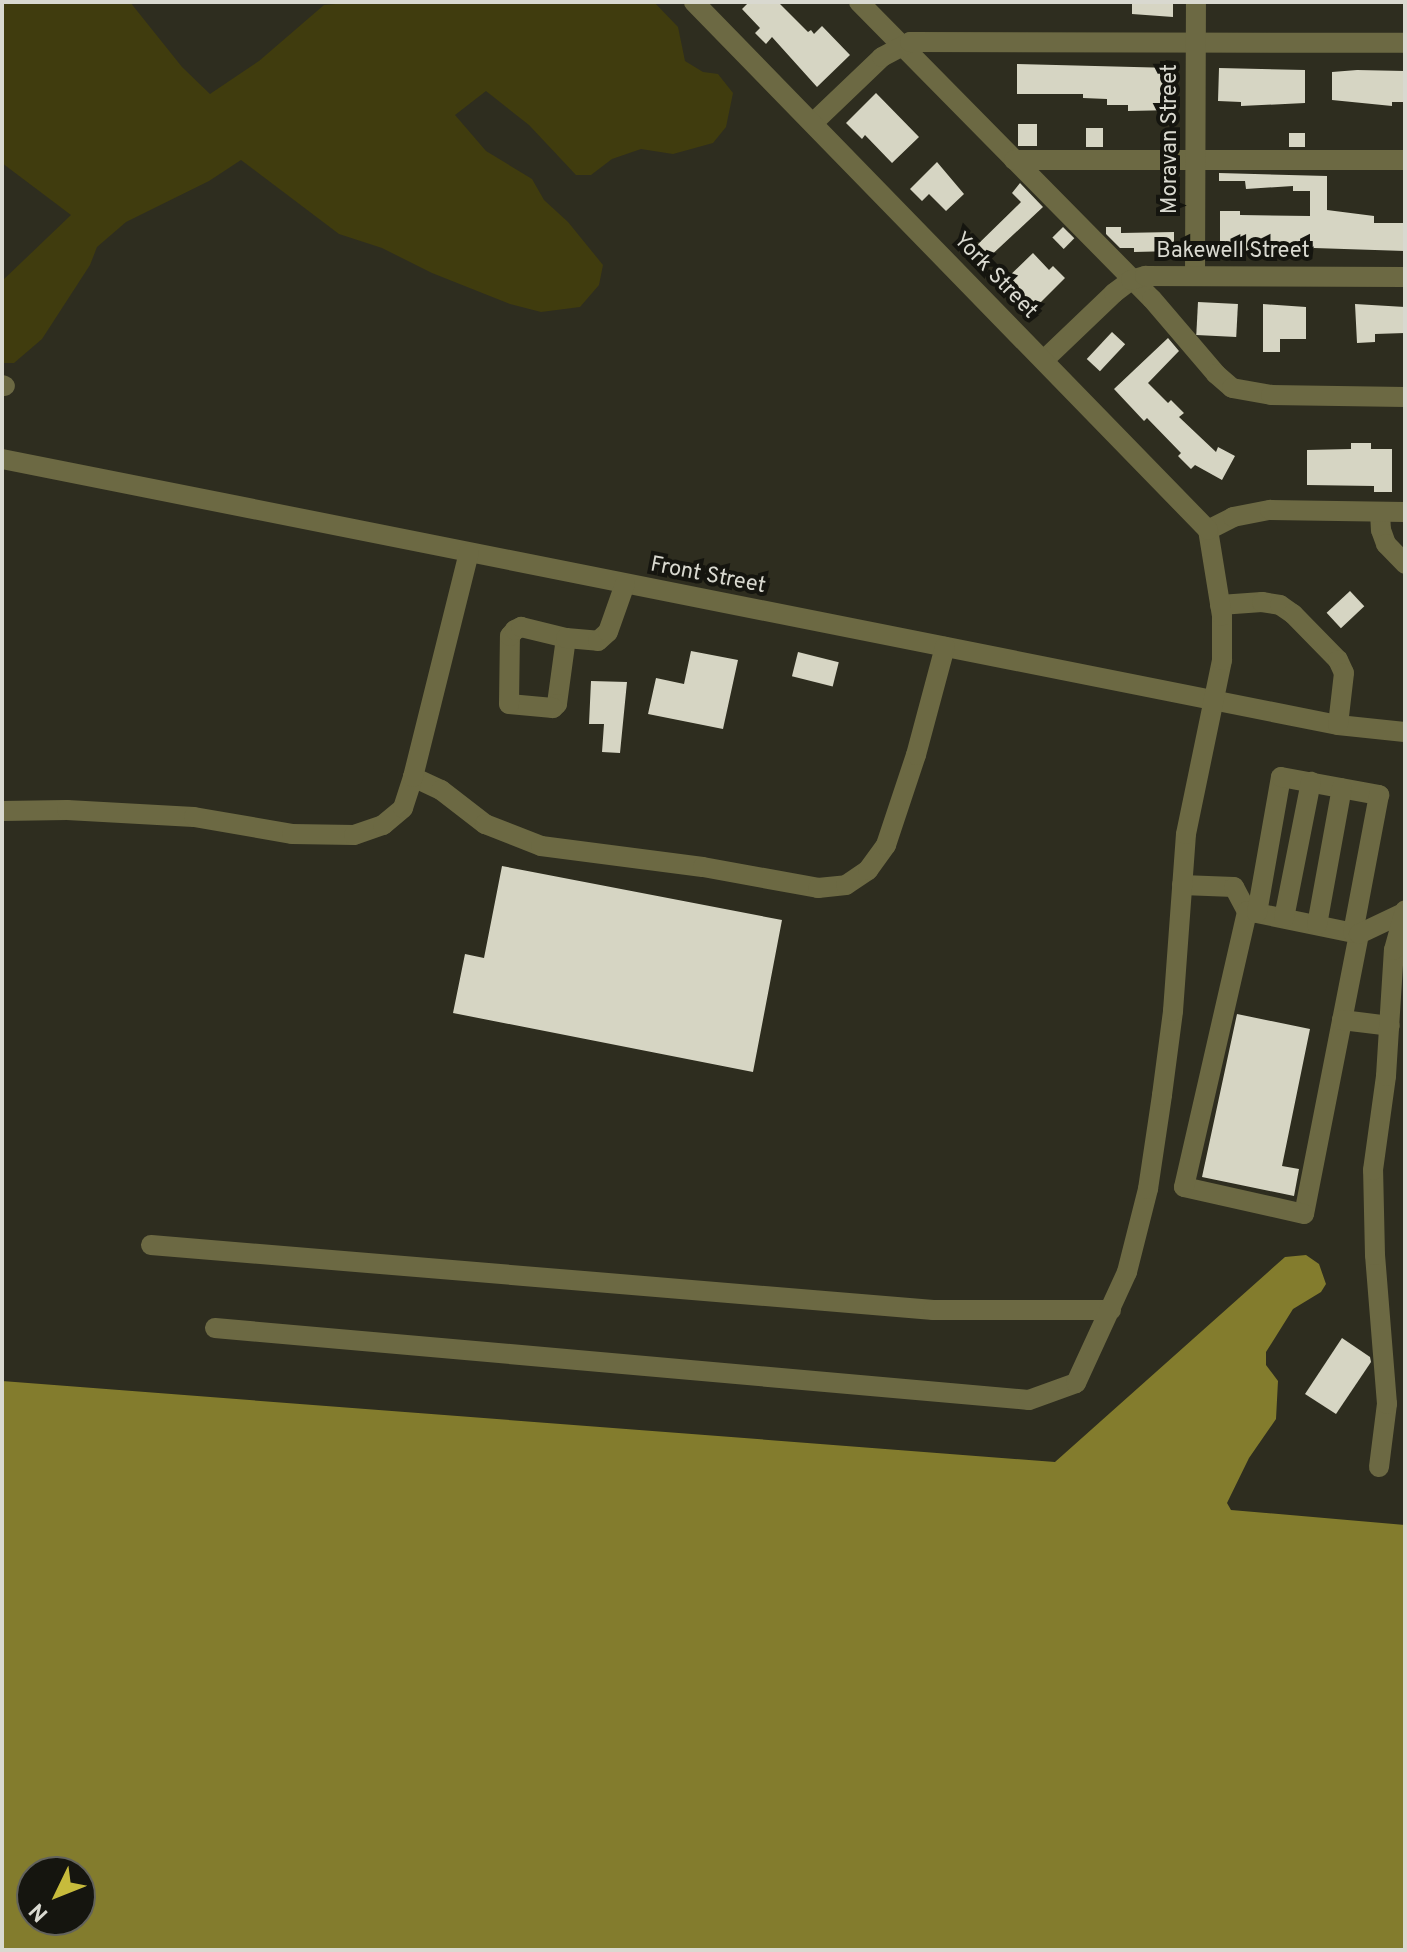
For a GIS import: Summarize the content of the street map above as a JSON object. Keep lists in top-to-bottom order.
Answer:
{
  "streets": {
    "street": [
      "Moravan Street",
      "Bakewell Street",
      "York Street",
      "Front Street"
    ]
  },
  "crossings": [
    ["Moravan Street", "Bakewell Street"],
    ["Bakewell Street", "York Street"]
  ],
  "north": "bottom left"
}
